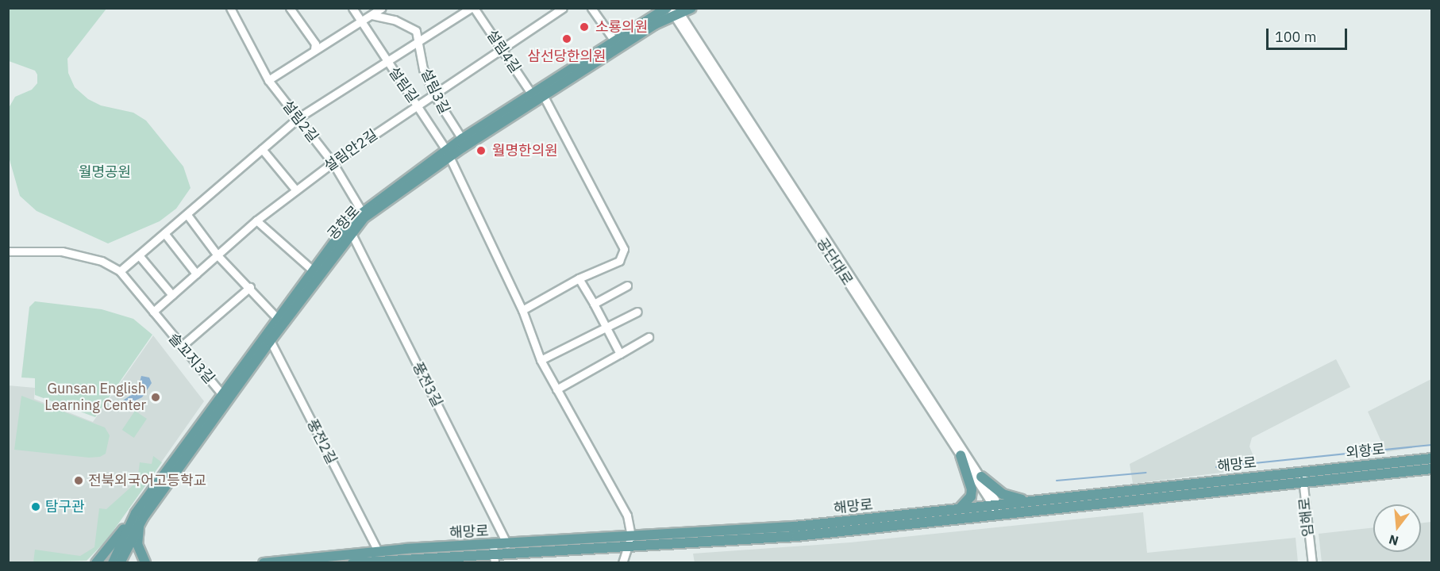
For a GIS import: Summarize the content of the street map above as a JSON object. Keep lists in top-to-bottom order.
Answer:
{
  "streets": {
    "main road": ["공항로", "외항로", "해망로"],
    "street": [
      "설림4길",
      "설림길",
      "설림3길",
      "설림2길",
      "설림안2길",
      "공단대로",
      "솔꼬지3길",
      "풍전3길",
      "풍전2길",
      "임해로"
    ]
  },
  "crossings": [
    ["설림4길", "설림안2길"],
    ["설림4길", "공항로"],
    ["설림길", "설림안2길"],
    ["설림길", "공항로"],
    ["설림길", "해망로"],
    ["설림3길", "설림안2길"],
    ["설림3길", "공항로"],
    ["설림2길", "설림안2길"],
    ["설림2길", "공항로"],
    ["설림안2길", "솔꼬지3길"],
    ["공항로", "공단대로"],
    ["공항로", "솔꼬지3길"],
    ["공항로", "풍전3길"],
    ["공항로", "풍전2길"],
    ["공단대로", "해망로"],
    ["풍전3길", "해망로"],
    ["풍전2길", "해망로"],
    ["외항로", "해망로"],
    ["외항로", "임해로"],
    ["해망로", "임해로"]
  ],
  "parks": ["월명공원"],
  "places": [
    "소룡의원",
    "삼선당한의원",
    "월명한의원",
    "Gunsan English Learning Center",
    "전북외국어고등학교",
    "탐구관"
  ],
  "scale_bar": "100 m",
  "north": "bottom"
}
